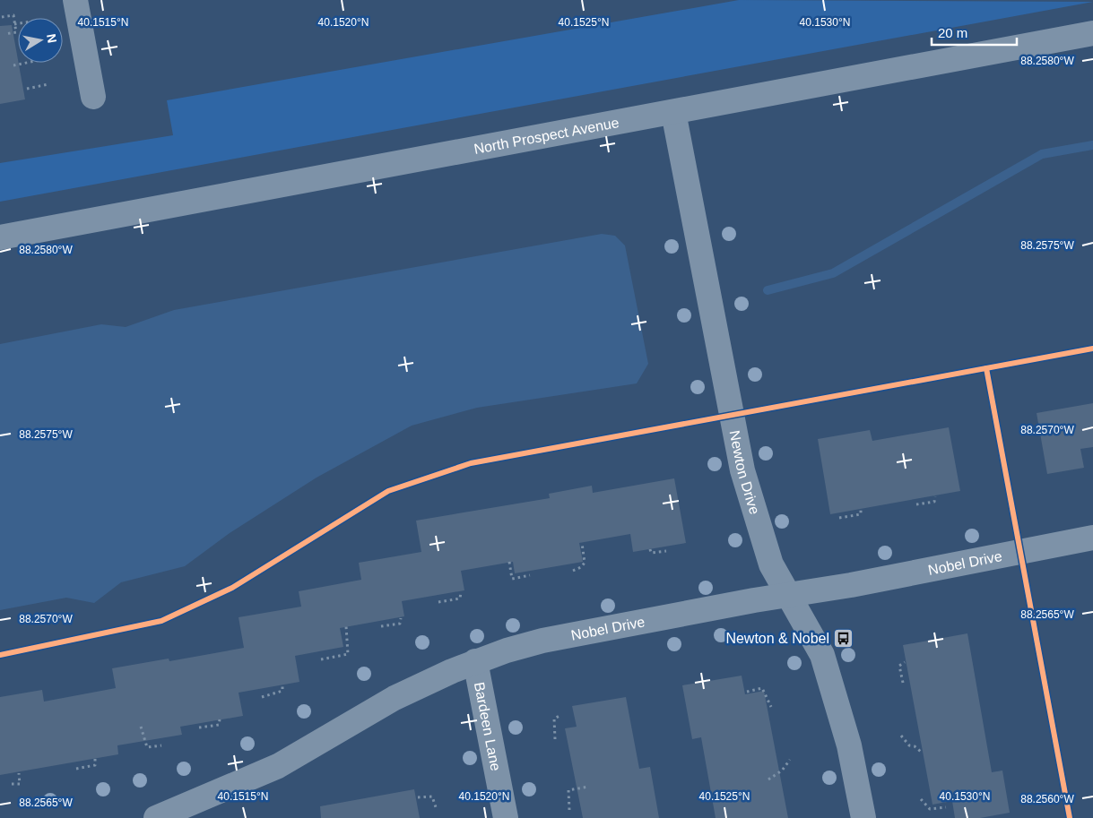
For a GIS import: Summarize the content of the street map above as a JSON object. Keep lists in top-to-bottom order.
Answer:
{
  "streets": {
    "street": [
      "North Prospect Avenue",
      "Newton Drive",
      "Nobel Drive",
      "Bardeen Lane"
    ]
  },
  "crossings": [
    ["North Prospect Avenue", "Newton Drive"],
    ["Newton Drive", "Nobel Drive"],
    ["Nobel Drive", "Bardeen Lane"]
  ],
  "places": {
    "bus stop": ["Newton & Nobel"]
  },
  "scale_bar": "20 m",
  "north": "right",
  "coordinates": [
    "40.1515°N",
    "40.1520°N",
    "40.1525°N",
    "40.1530°N",
    "88.2580°W",
    "88.2575°W",
    "88.2570°W",
    "88.2565°W",
    "88.2560°W"
  ]
}
